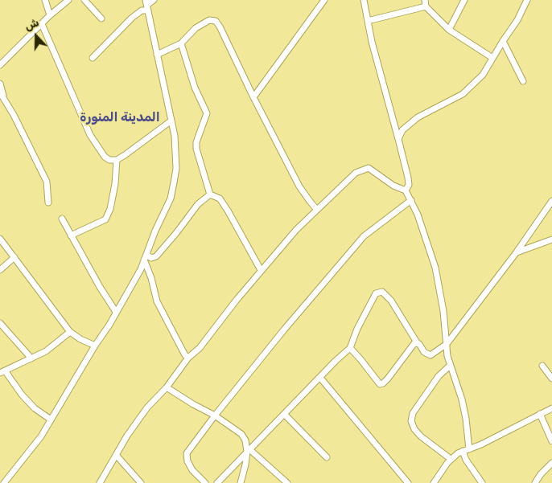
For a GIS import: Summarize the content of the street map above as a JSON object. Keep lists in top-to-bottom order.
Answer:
{
  "districts": ["المدينة المنورة"],
  "north": "top"
}
